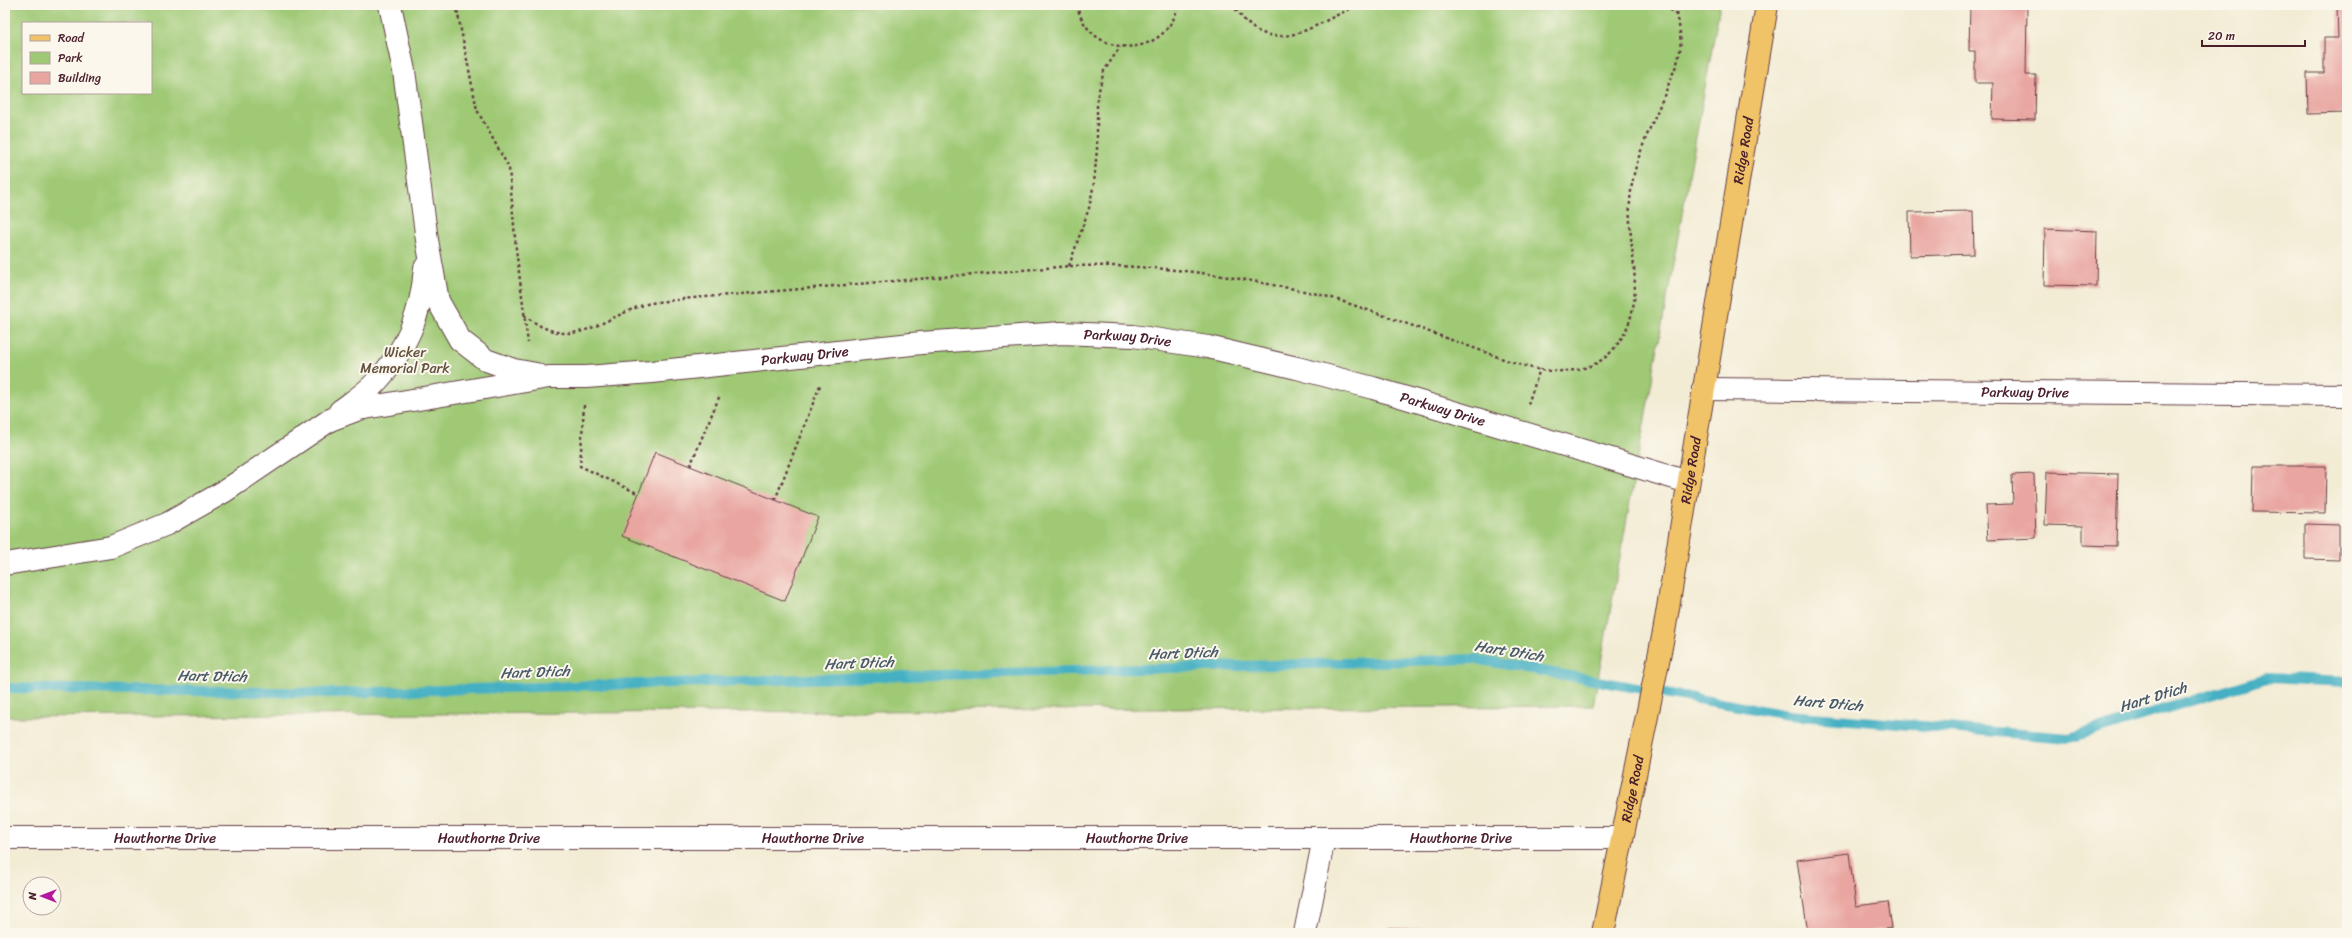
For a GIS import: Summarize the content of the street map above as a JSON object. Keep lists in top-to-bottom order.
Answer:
{
  "streets": {
    "main road": ["Ridge Road"],
    "street": ["Parkway Drive", "Hawthorne Drive"]
  },
  "crossings": [
    ["Ridge Road", "Parkway Drive"],
    ["Ridge Road", "Hawthorne Drive"]
  ],
  "water": ["Hart Dtich"],
  "parks": ["Wicker Memorial Park"],
  "legend": ["Road", "Park", "Building"],
  "scale_bar": "20 m",
  "north": "left"
}
